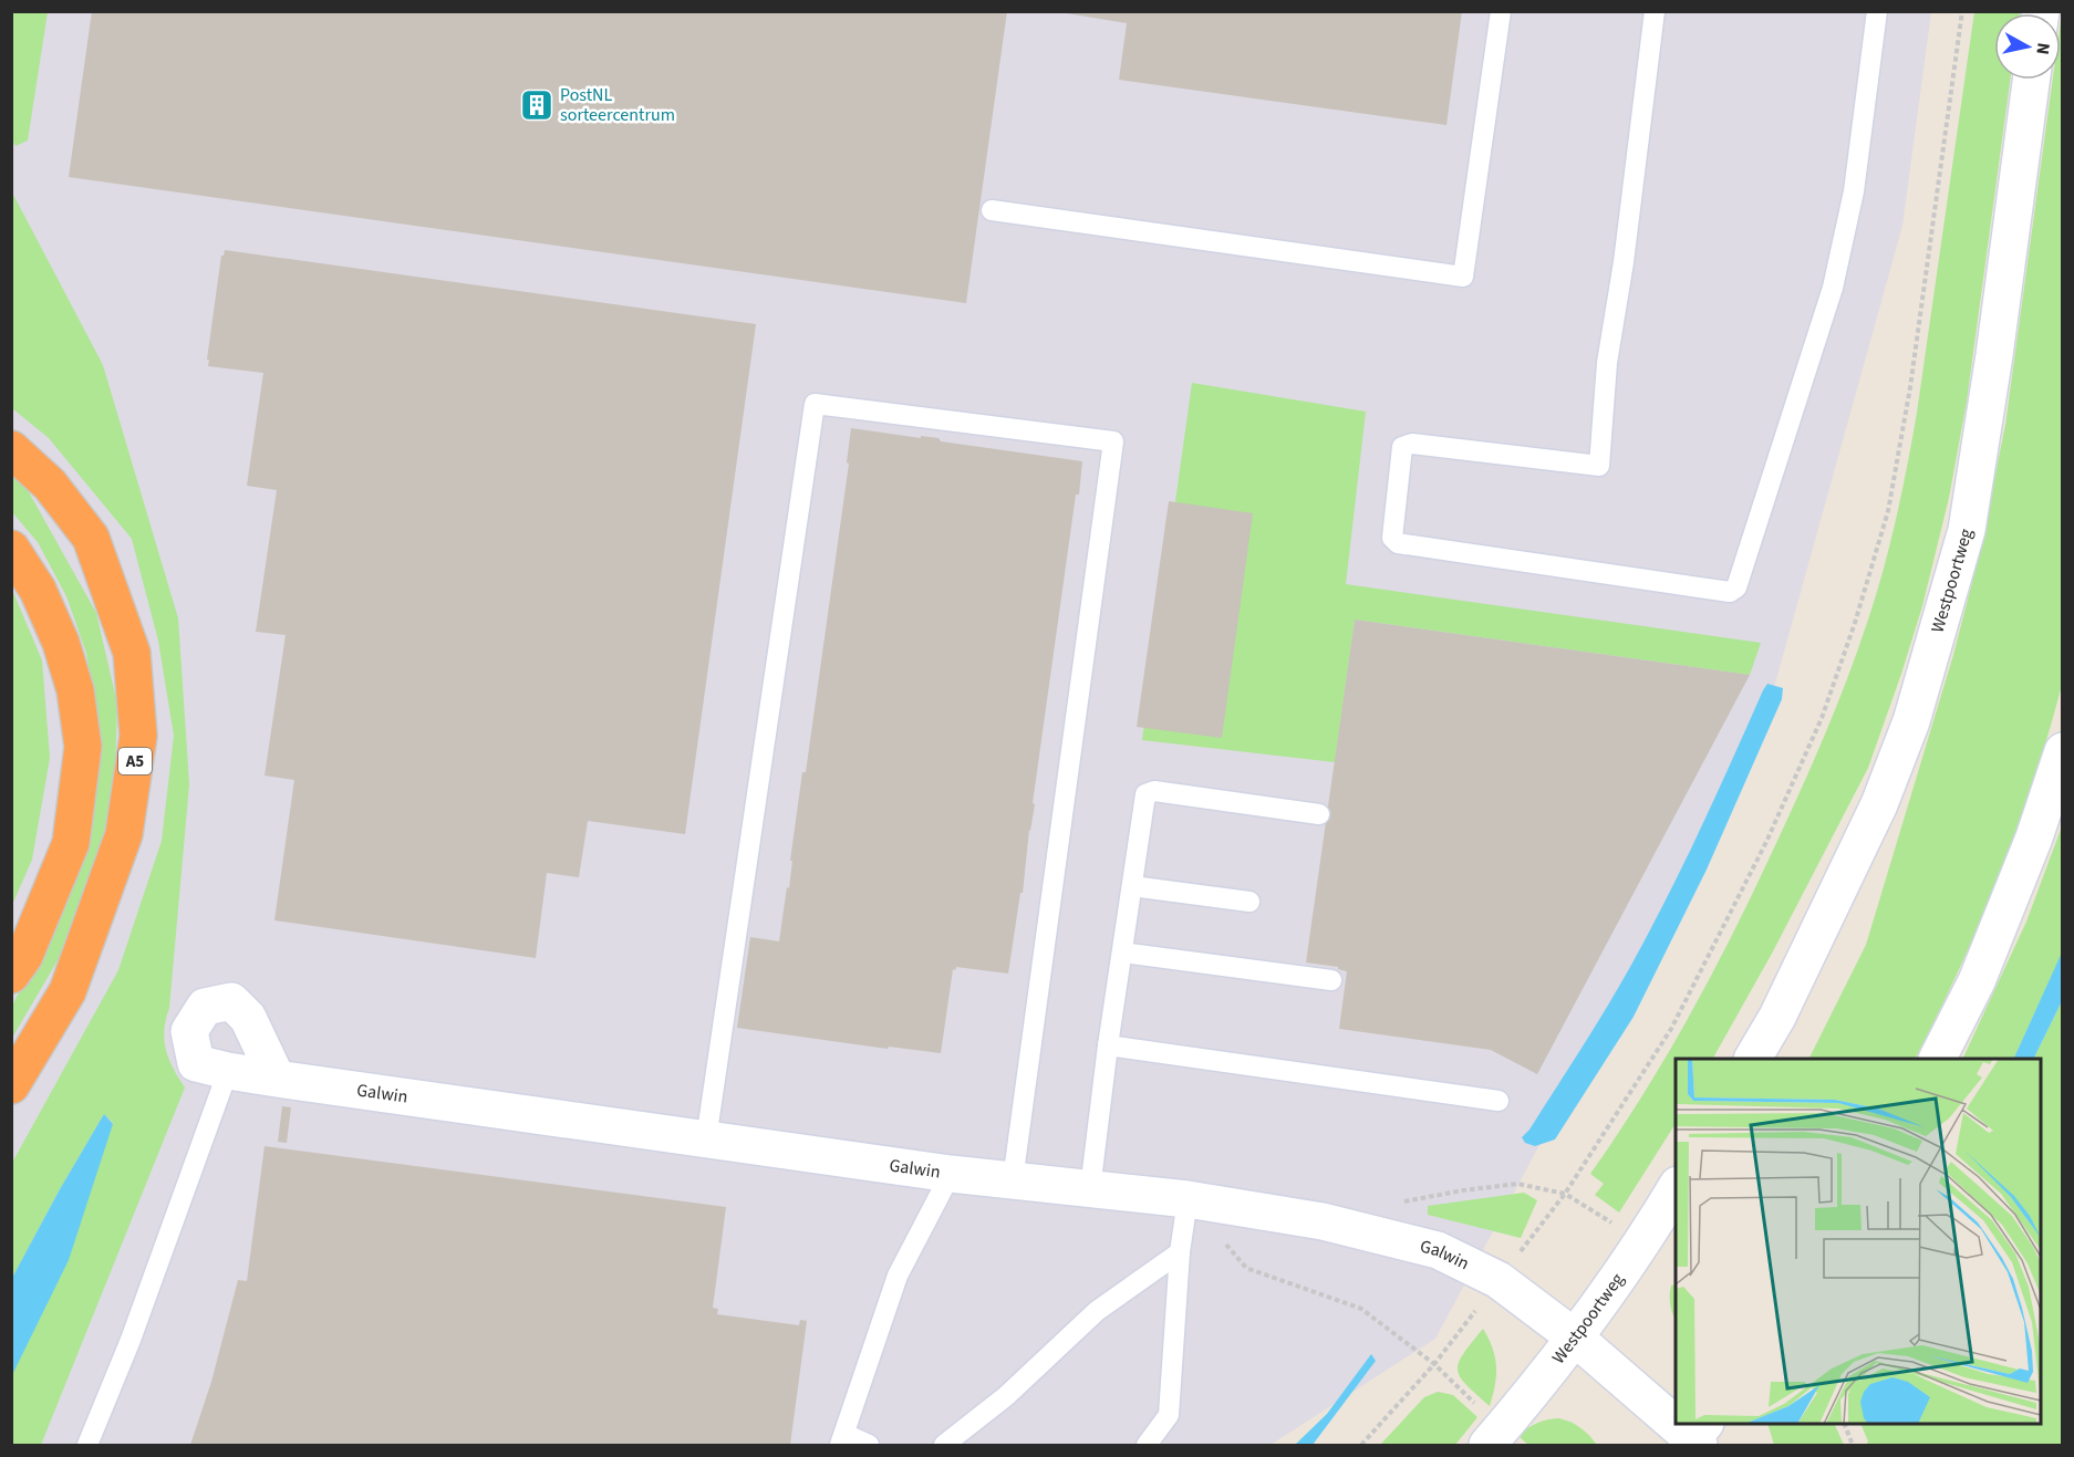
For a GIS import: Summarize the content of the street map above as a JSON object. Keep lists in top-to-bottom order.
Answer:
{
  "streets": {
    "highway": ["A5"],
    "street": ["Westpoortweg", "Galwin"]
  },
  "crossings": [
    ["Westpoortweg", "Galwin"]
  ],
  "places": {
    "building": ["PostNL sorteercentrum"]
  },
  "north": "right"
}
